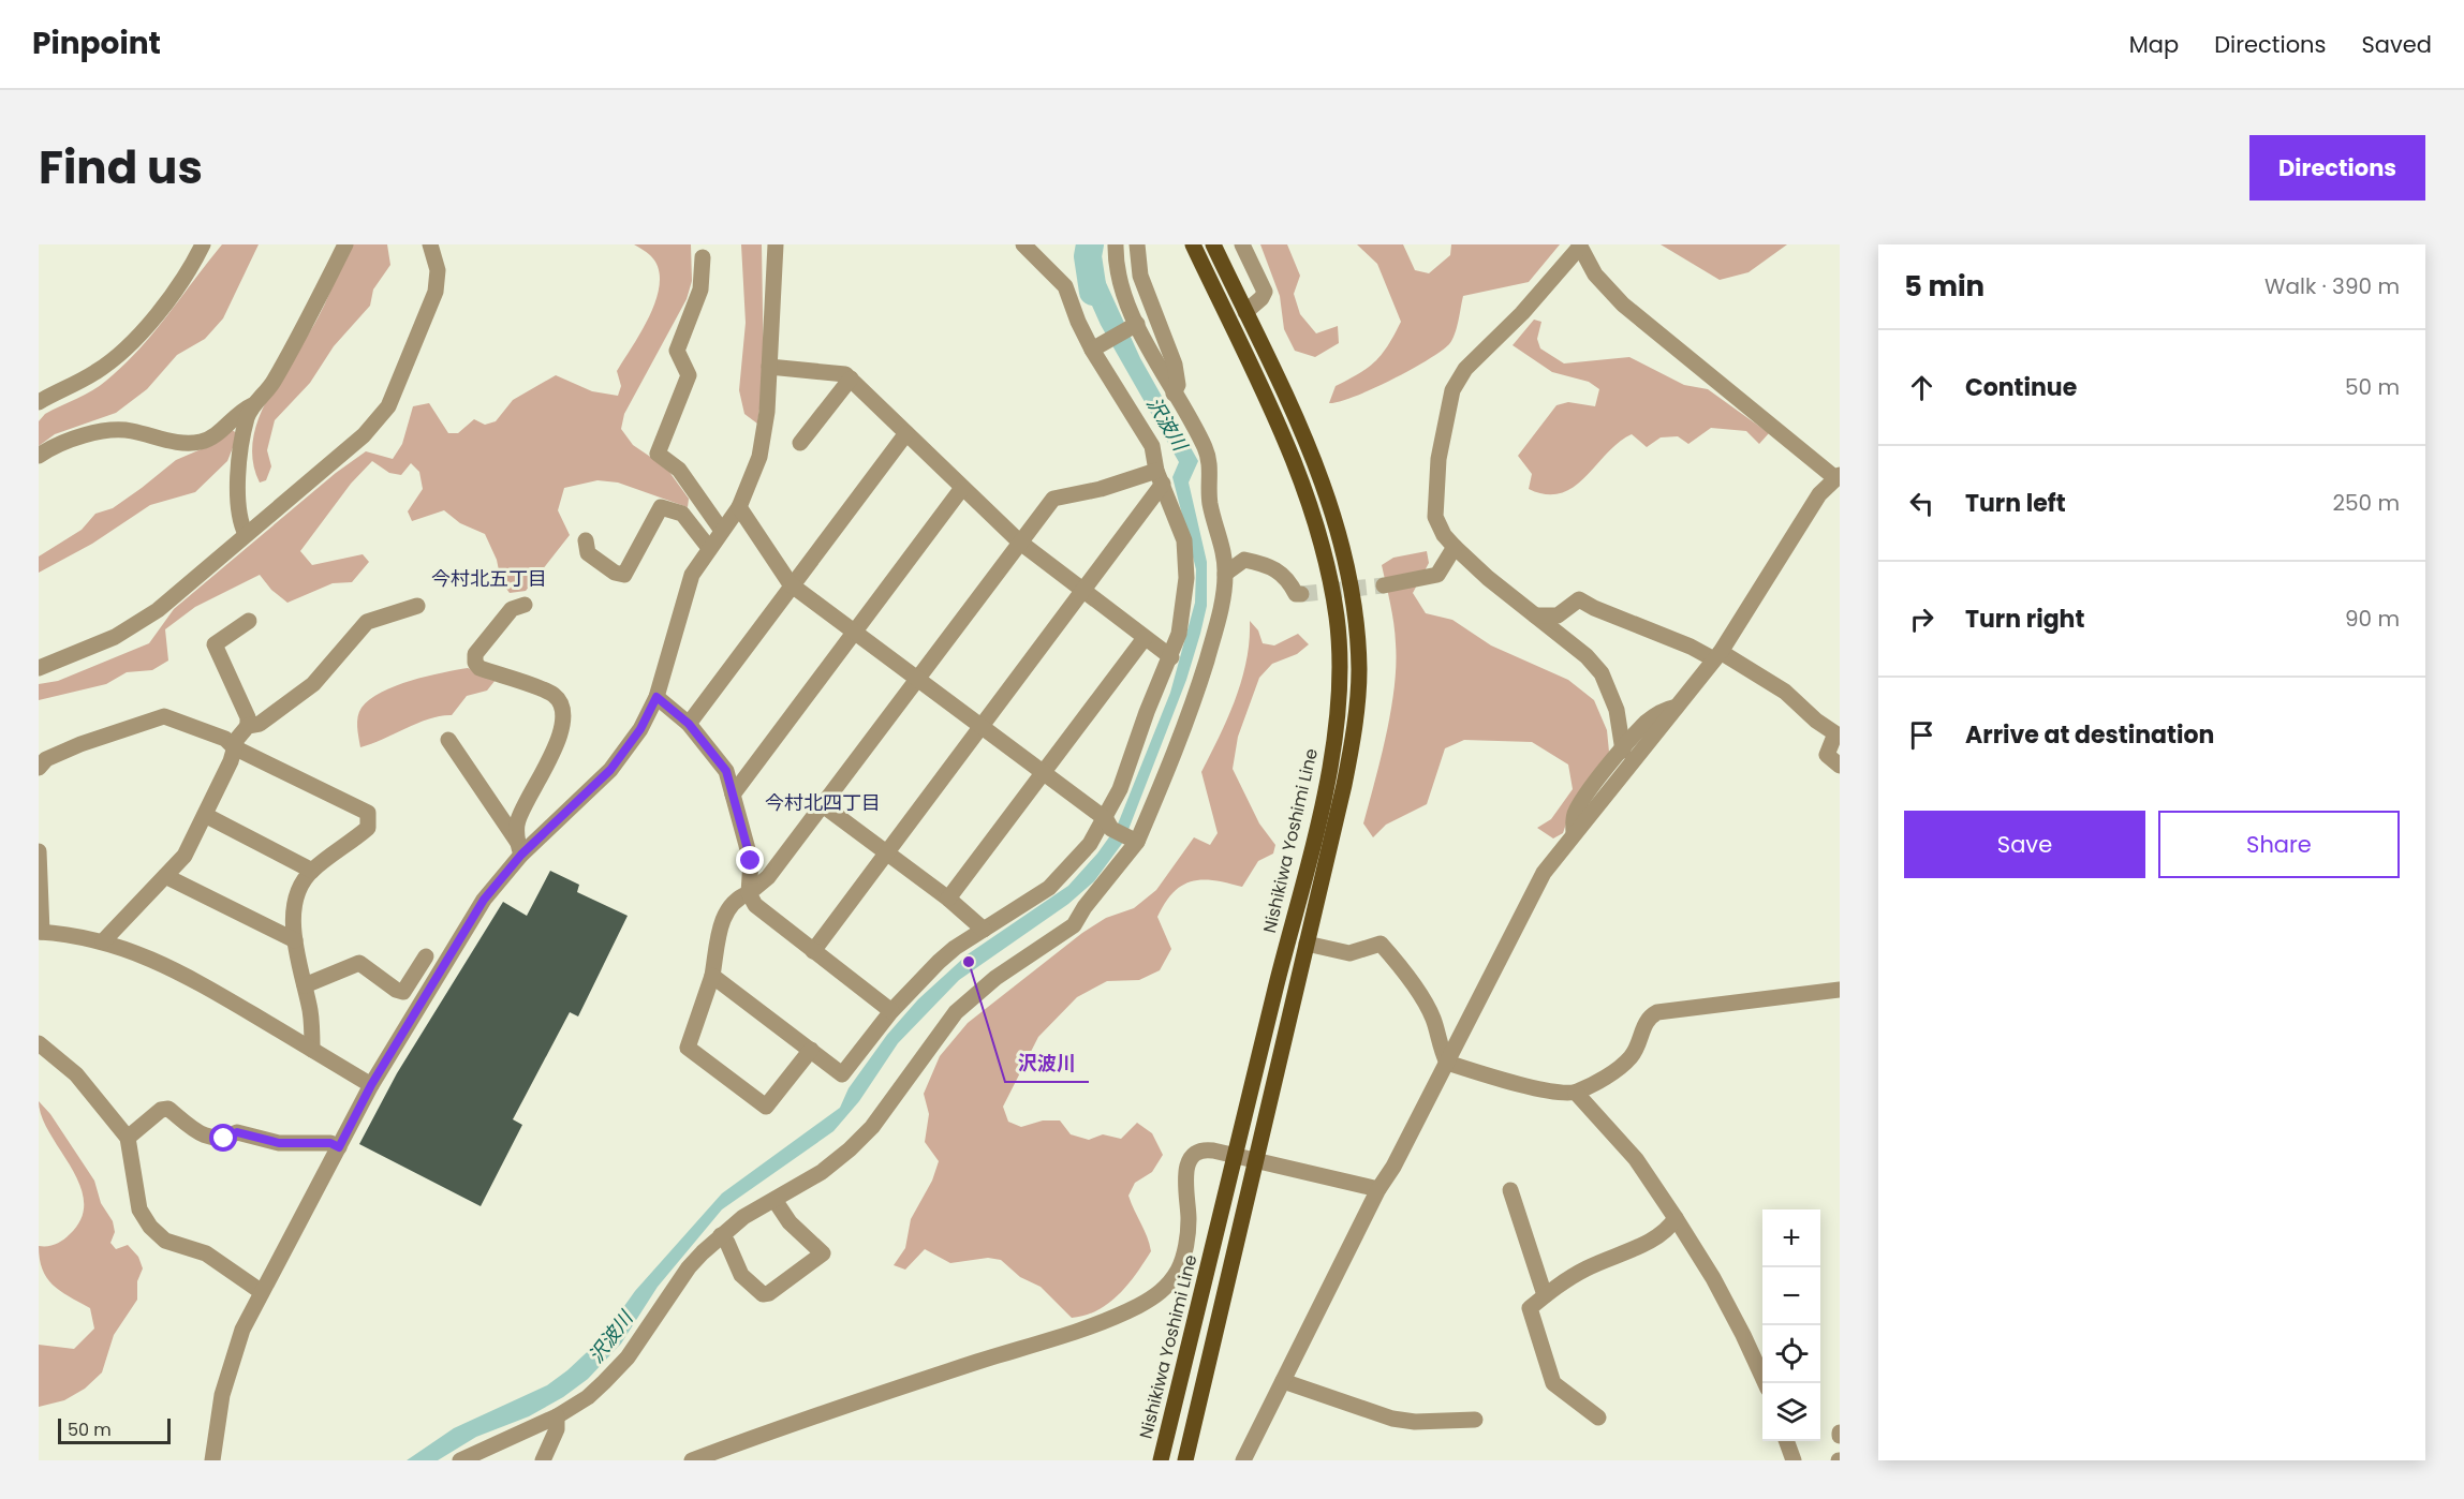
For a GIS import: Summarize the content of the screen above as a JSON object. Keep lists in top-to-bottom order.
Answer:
{
  "streets": {
    "main road": ["Nishikiwa Yoshimi Line"]
  },
  "districts": ["今村北五丁目", "今村北四丁目"],
  "water": ["沢波川"],
  "places": ["沢波川"],
  "scale_bar": "50 m",
  "page": {
    "header": "Pinpoint",
    "nav": ["Map", "Directions", "Saved"],
    "title": "Find us",
    "buttons": [
      "Directions",
      ["Save", "Share"]
    ],
    "heading": ["5 min", "Walk · 390 m"],
    "list": [
      ["Continue", "50 m"],
      ["Turn left", "250 m"],
      ["Turn right", "90 m"],
      "Arrive at destination"
    ],
    "map_buttons": ["+", "−"],
    "scale": "50 m"
  }
}
